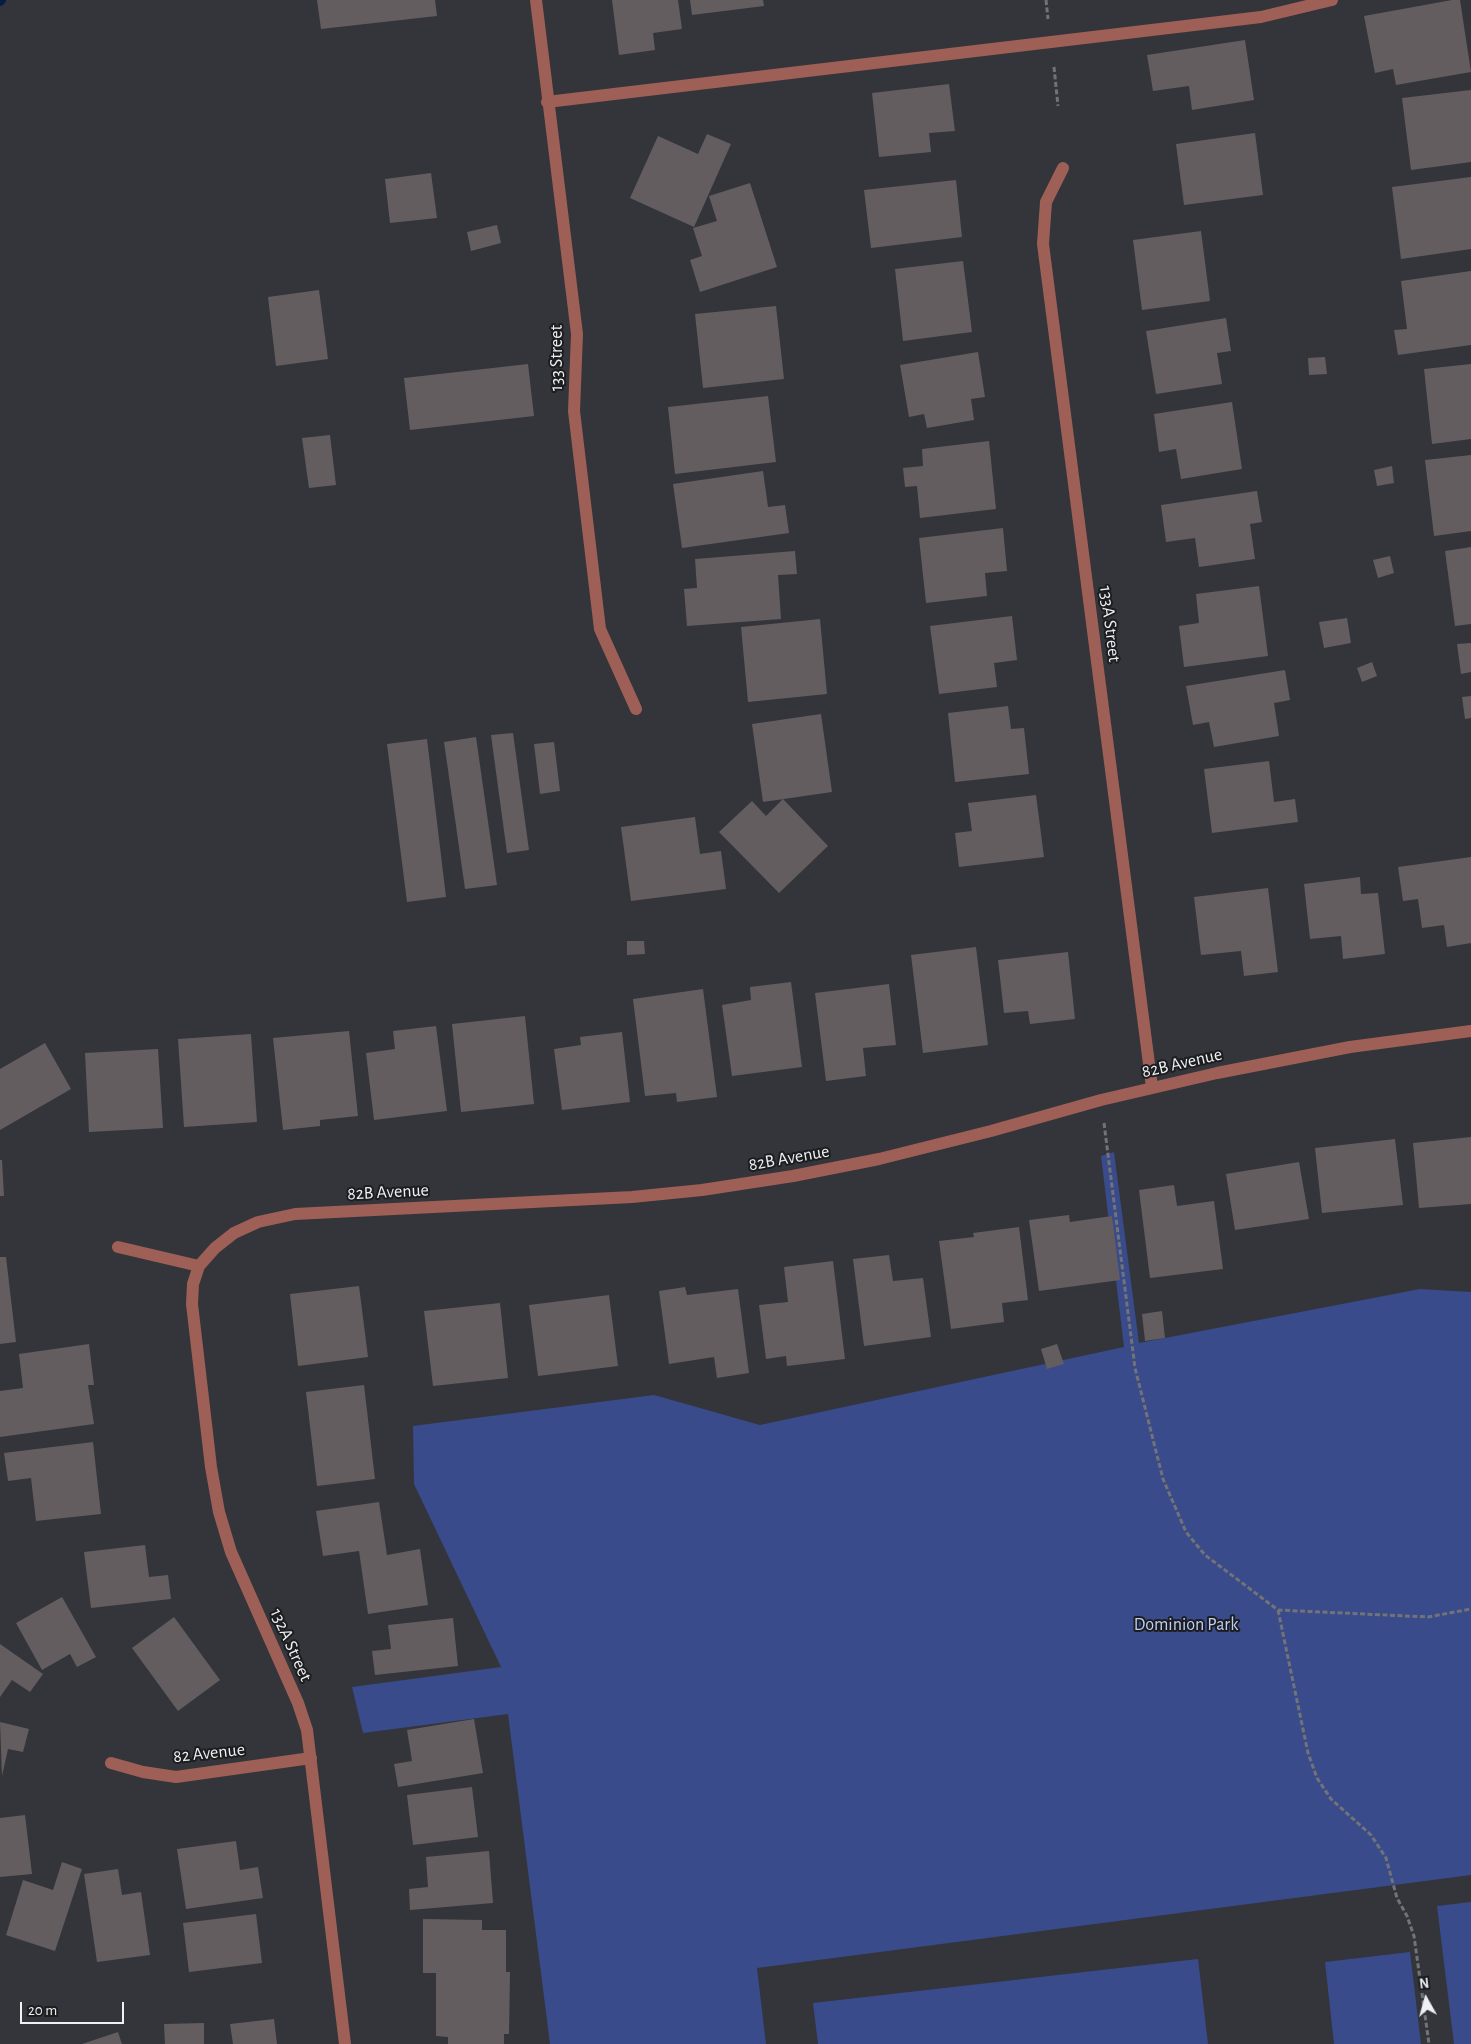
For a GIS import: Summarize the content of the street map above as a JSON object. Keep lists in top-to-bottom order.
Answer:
{
  "streets": {
    "street": [
      "133 Street",
      "133A Street",
      "82B Avenue",
      "132A Street",
      "82 Avenue"
    ]
  },
  "crossings": [
    ["133A Street", "82B Avenue"],
    ["82B Avenue", "132A Street"],
    ["132A Street", "82 Avenue"]
  ],
  "parks": ["Dominion Park"],
  "scale_bar": "20 m",
  "north": "top"
}
